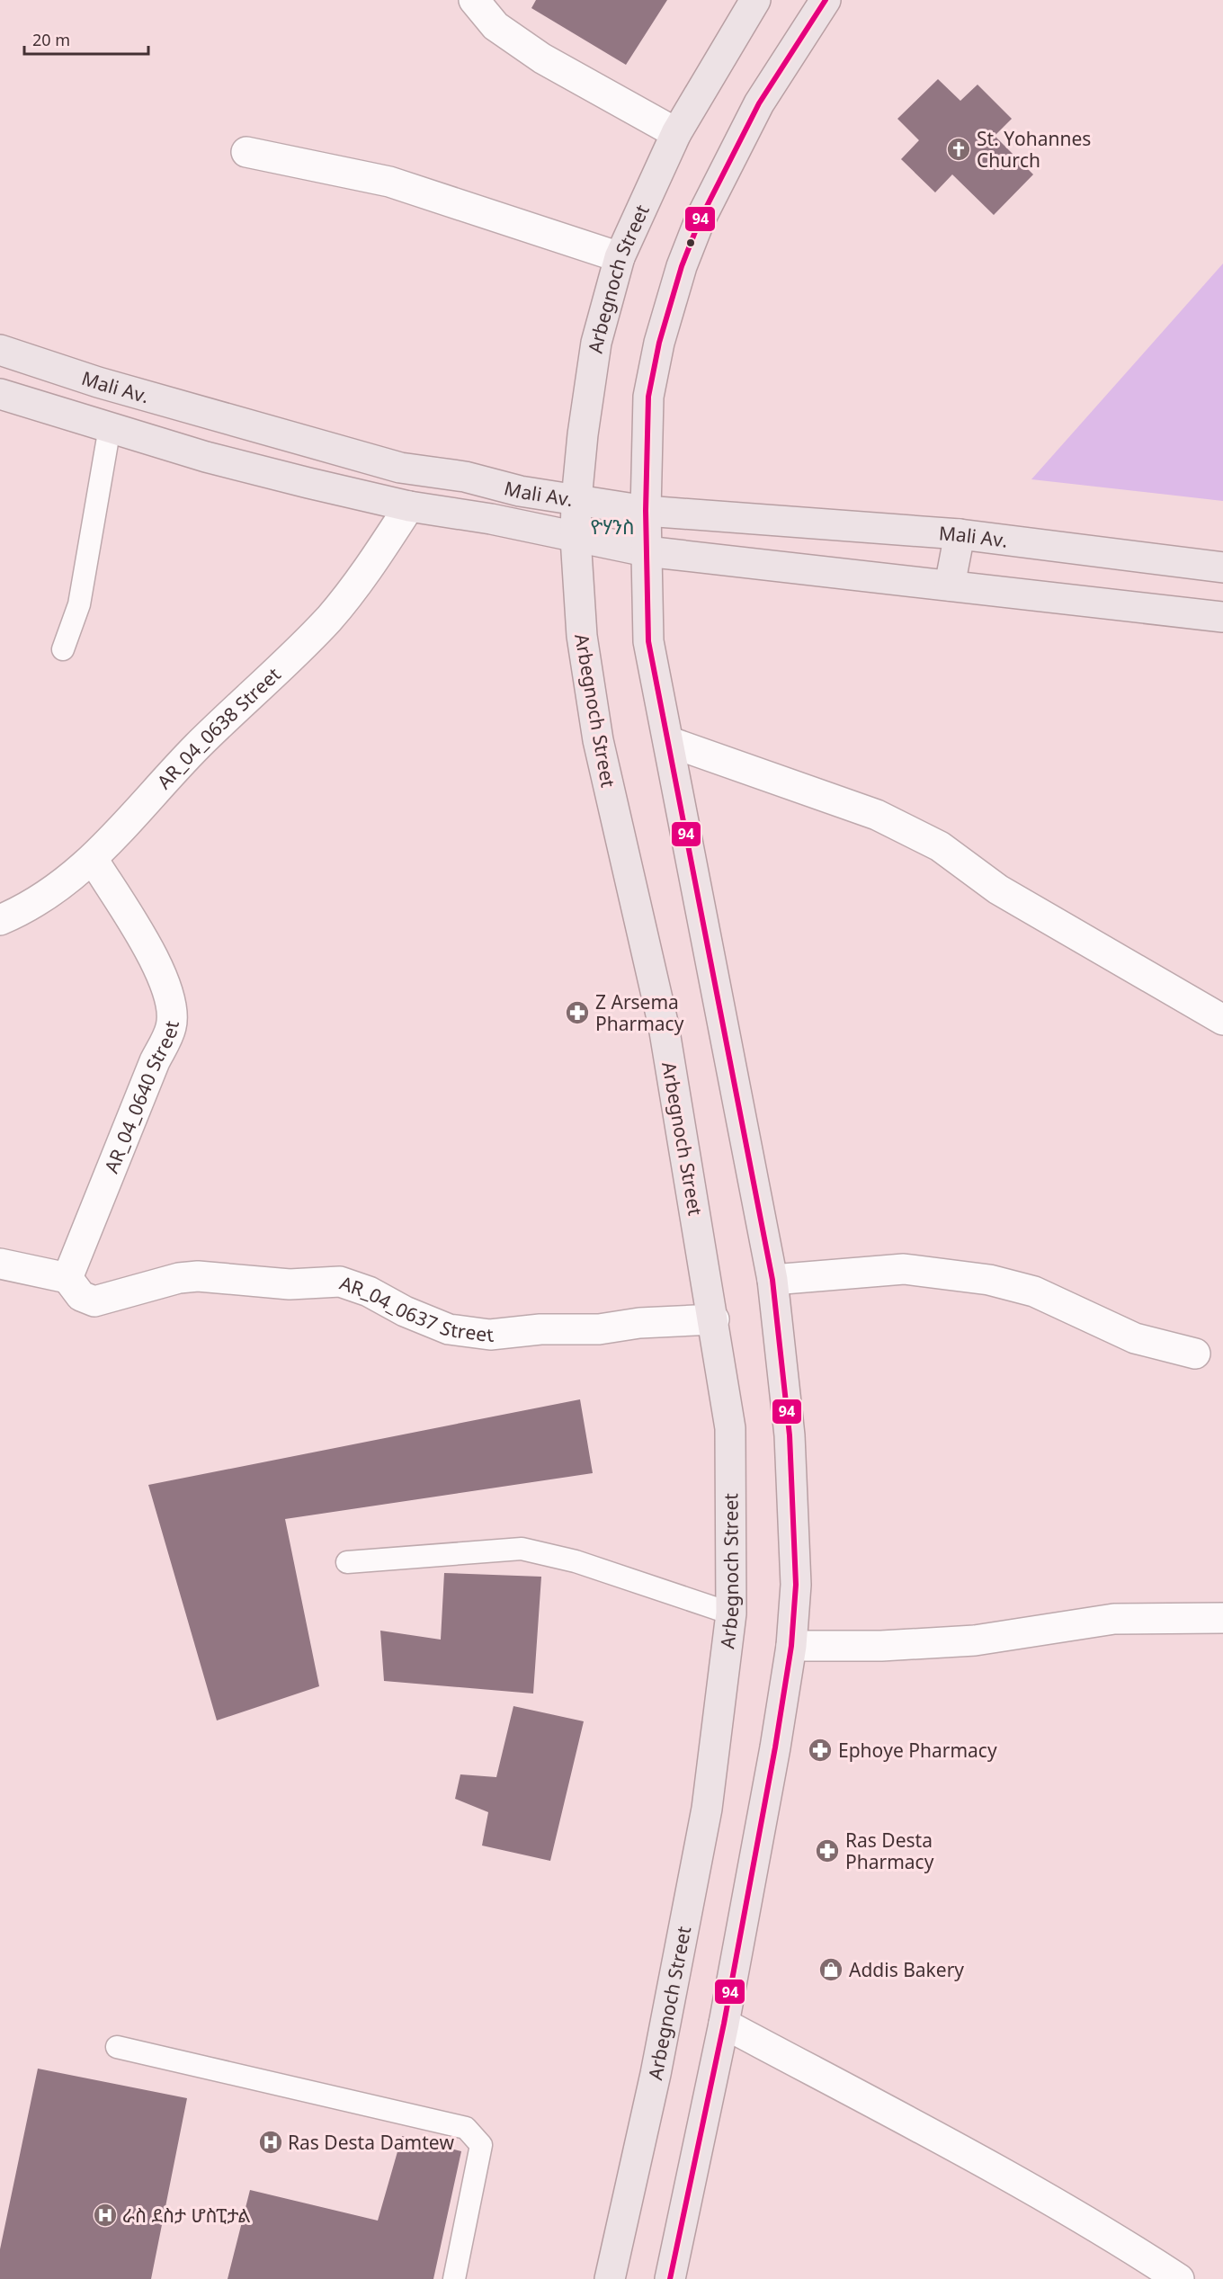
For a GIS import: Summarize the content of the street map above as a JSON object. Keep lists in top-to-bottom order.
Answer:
{
  "streets": {
    "main road": ["Arbegnoch Street", "Mali Av."],
    "street": ["AR_04_0638 Street", "AR_04_0640 Street", "AR_04_0637 Street"]
  },
  "crossings": [
    ["Arbegnoch Street", "Mali Av."],
    ["Arbegnoch Street", "AR_04_0637 Street"],
    ["Mali Av.", "AR_04_0638 Street"],
    ["AR_04_0638 Street", "AR_04_0640 Street"],
    ["AR_04_0640 Street", "AR_04_0637 Street"]
  ],
  "districts": ["ዮሃንስ"],
  "places": {
    "church": ["St. Yohannes Church"],
    "pharmacy": ["Z Arsema Pharmacy", "Ephoye Pharmacy", "Ras Desta Pharmacy"],
    "shop": ["Addis Bakery"],
    "hospital": ["Ras Desta Damtew", "ራስ ደስታ ሆስፒታል"]
  },
  "lines": ["transit line 94"],
  "scale_bar": "20 m"
}
